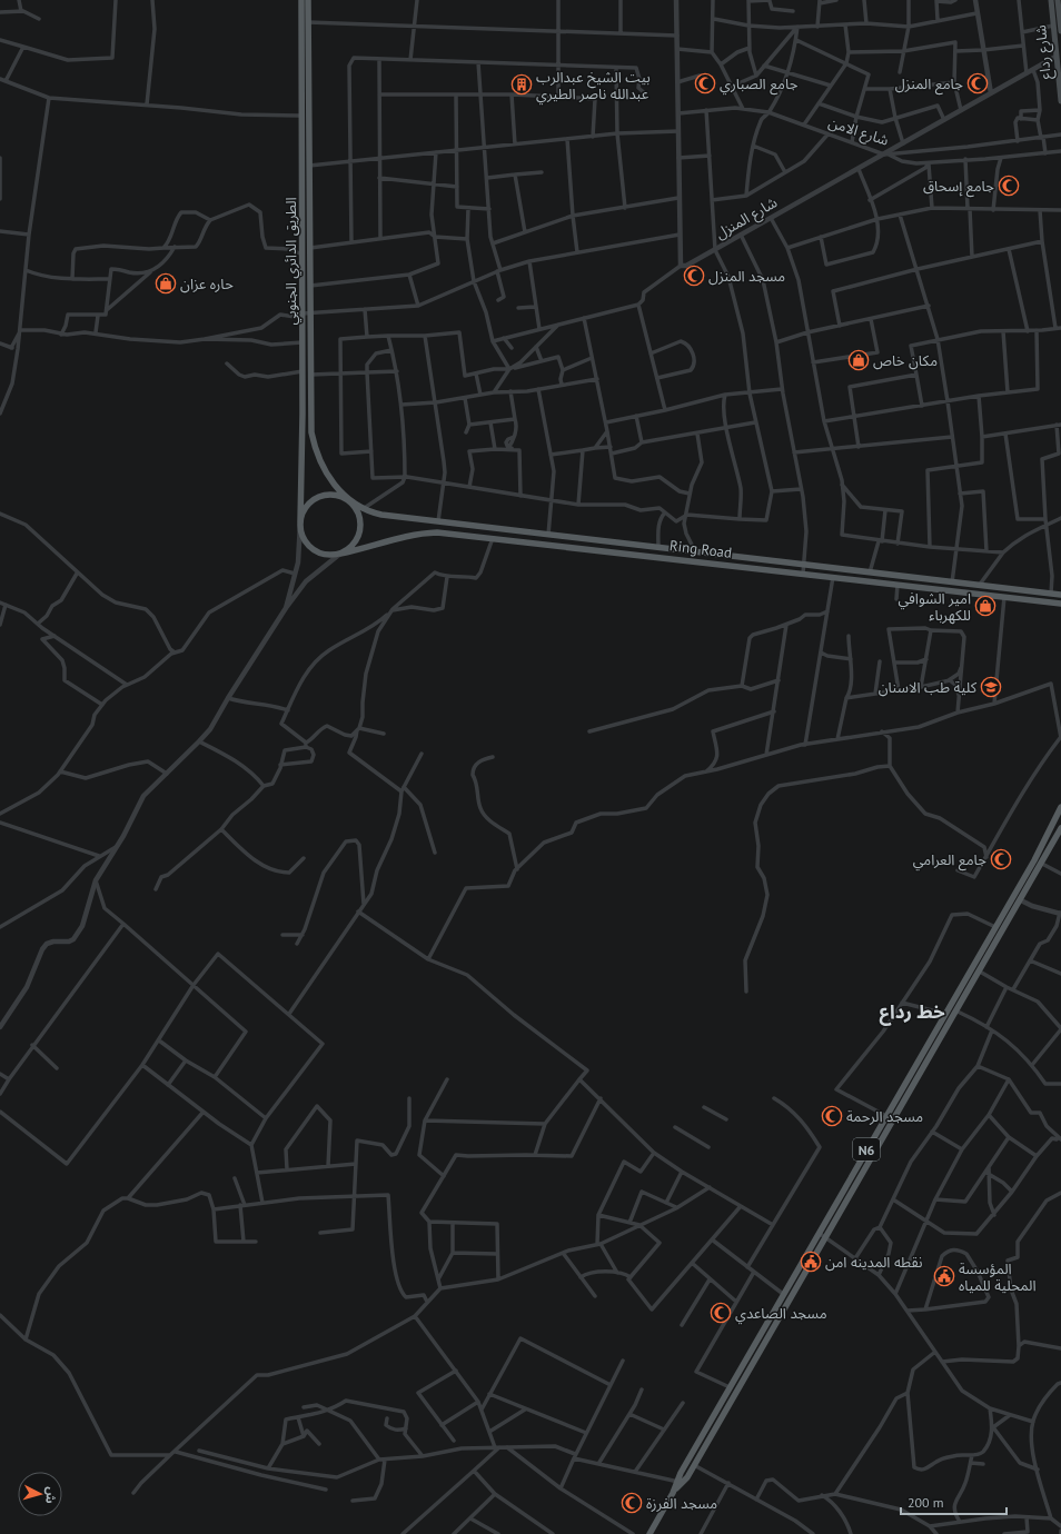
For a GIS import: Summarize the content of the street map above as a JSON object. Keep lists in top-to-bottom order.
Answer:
{
  "streets": {
    "main road": [
      "شارع رداع",
      "الطريق الدائري الجنوبي",
      "Ring Road",
      "N6"
    ],
    "street": ["شارع الامن", "شارع المنزل"]
  },
  "crossings": [
    ["شارع رداع", "شارع المنزل"],
    ["شارع الامن", "شارع المنزل"],
    ["الطريق الدائري الجنوبي", "Ring Road"]
  ],
  "districts": ["خط رداع"],
  "places": {
    "mosque": [
      "جامع الصباري",
      "جامع المنزل",
      "جامع إسحاق",
      "مسجد المنزل",
      "جامع العرامي",
      "مسجد الرحمة",
      "مسجد الصاعدي",
      "مسجد الفرزة"
    ],
    "building": ["بيت الشيخ عبدالرب عبدالله ناصر الطيري"],
    "shop": ["حاره عزان", "مكان خاص", "امير الشوافي للكهرباء"],
    "school or university": ["كلية طب الاسنان"],
    "public building": ["نقطه المدينه امن", "المؤسسة المحلية للمياه"]
  },
  "scale_bar": "200 m",
  "north": "right"
}
